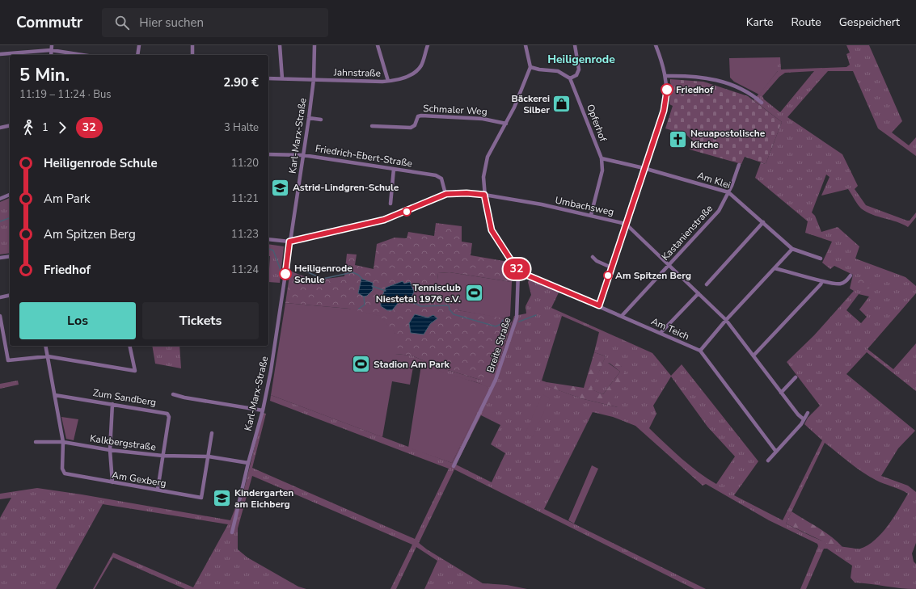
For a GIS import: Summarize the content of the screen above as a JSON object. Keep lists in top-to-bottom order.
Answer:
{
  "streets": {
    "street": [
      "Jahnstraße",
      "Schmaler Weg",
      "Opferhof",
      "Karl-Marx-Straße",
      "Friedrich-Ebert-Straße",
      "Am Klei",
      "Umbachsweg",
      "Kastanienstraße",
      "Am Teich",
      "Breite Straße",
      "Zum Sandberg",
      "Kalkbergstraße",
      "Am Gexberg"
    ]
  },
  "crossings": [
    ["Jahnstraße", "Karl-Marx-Straße"],
    ["Opferhof", "Am Klei"],
    ["Opferhof", "Umbachsweg"],
    ["Karl-Marx-Straße", "Friedrich-Ebert-Straße"],
    ["Karl-Marx-Straße", "Kalkbergstraße"],
    ["Friedrich-Ebert-Straße", "Umbachsweg"],
    ["Am Klei", "Kastanienstraße"],
    ["Umbachsweg", "Kastanienstraße"],
    ["Kastanienstraße", "Am Teich"],
    ["Am Teich", "Breite Straße"],
    ["Zum Sandberg", "Kalkbergstraße"],
    ["Kalkbergstraße", "Am Gexberg"]
  ],
  "districts": ["Heiligenrode"],
  "places": {
    "other": ["Friedhof", "Heiligenrode Schule", "Am Spitzen Berg"],
    "shop": ["Bäckerei Silber"],
    "church": ["Neuapostolische Kirche"],
    "school or university": ["Astrid-Lindgren-Schule", "Kindergarten am Eichberg"],
    "sports": ["Tennisclub Niestetal 1976 e.V.", "Stadion Am Park"]
  },
  "lines": ["bus line 32"],
  "page": {
    "header": "Commutr",
    "search": "Hier suchen",
    "nav": ["Karte", "Route", "Gespeichert"],
    "on_map": "32",
    "heading": ["5 Min.", "11:19 – 11:24 · Bus", "2.90 €"],
    "legs": ["1", "32", "3 Halte"],
    "list": [
      {
        "name": "Heiligenrode Schule",
        "value": "11:20"
      },
      {
        "name": "Am Park",
        "value": "11:21"
      },
      {
        "name": "Am Spitzen Berg",
        "value": "11:23"
      },
      {
        "name": "Friedhof",
        "value": "11:24"
      }
    ],
    "buttons": ["Los", "Tickets"]
  }
}
